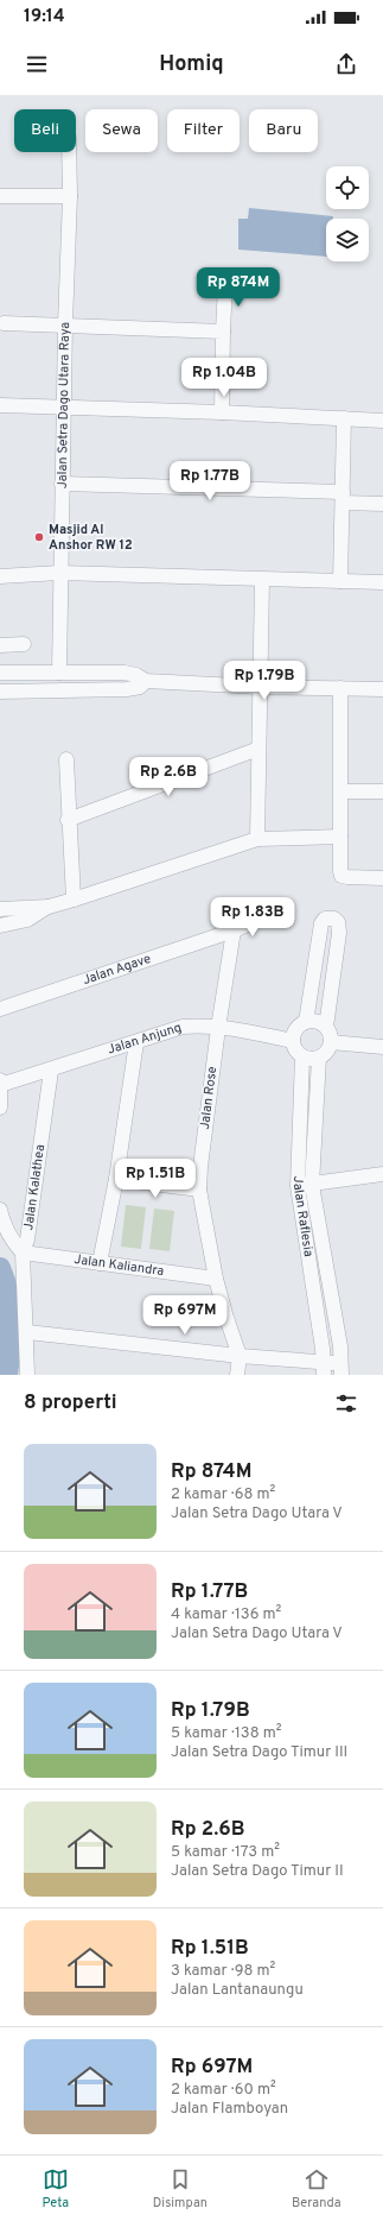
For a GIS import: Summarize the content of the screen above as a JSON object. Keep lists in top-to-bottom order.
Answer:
{
  "streets": {
    "street": [
      "Jalan Setra Dago Utara Raya",
      "Jalan Agave",
      "Jalan Anjung",
      "Jalan Rose",
      "Jalan Kalathea",
      "Jalan Raflesia",
      "Jalan Kaliandra"
    ]
  },
  "crossings": [
    ["Jalan Agave", "Jalan Rose"],
    ["Jalan Anjung", "Jalan Rose"],
    ["Jalan Anjung", "Jalan Kalathea"],
    ["Jalan Anjung", "Jalan Raflesia"],
    ["Jalan Rose", "Jalan Kaliandra"],
    ["Jalan Kalathea", "Jalan Kaliandra"]
  ],
  "places": ["Masjid Al Anshor RW 12"],
  "page": {
    "status": "19:14",
    "header": "Homiq",
    "chip": [
      "Beli",
      "Sewa",
      "Filter",
      "Baru"
    ],
    "price": [
      "Rp 874M",
      "Rp 1.04B",
      "Rp 1.77B",
      "Rp 1.79B",
      "Rp 2.6B",
      "Rp 1.83B",
      "Rp 1.51B",
      "Rp 697M"
    ],
    "heading": "8 properti",
    "list": [
      {
        "name": "Rp 874M",
        "note": "2 kamar · 68 m² · Jalan Setra Dago Utara V"
      },
      {
        "name": "Rp 1.77B",
        "note": "4 kamar · 136 m² · Jalan Setra Dago Utara V"
      },
      {
        "name": "Rp 1.79B",
        "note": "5 kamar · 138 m² · Jalan Setra Dago Timur III"
      },
      {
        "name": "Rp 2.6B",
        "note": "5 kamar · 173 m² · Jalan Setra Dago Timur II"
      },
      {
        "name": "Rp 1.51B",
        "note": "3 kamar · 98 m² · Jalan Lantanaungu"
      },
      {
        "name": "Rp 697M",
        "note": "2 kamar · 60 m² · Jalan Flamboyan"
      }
    ],
    "tabs": ["Peta", "Disimpan", "Beranda"]
  }
}
